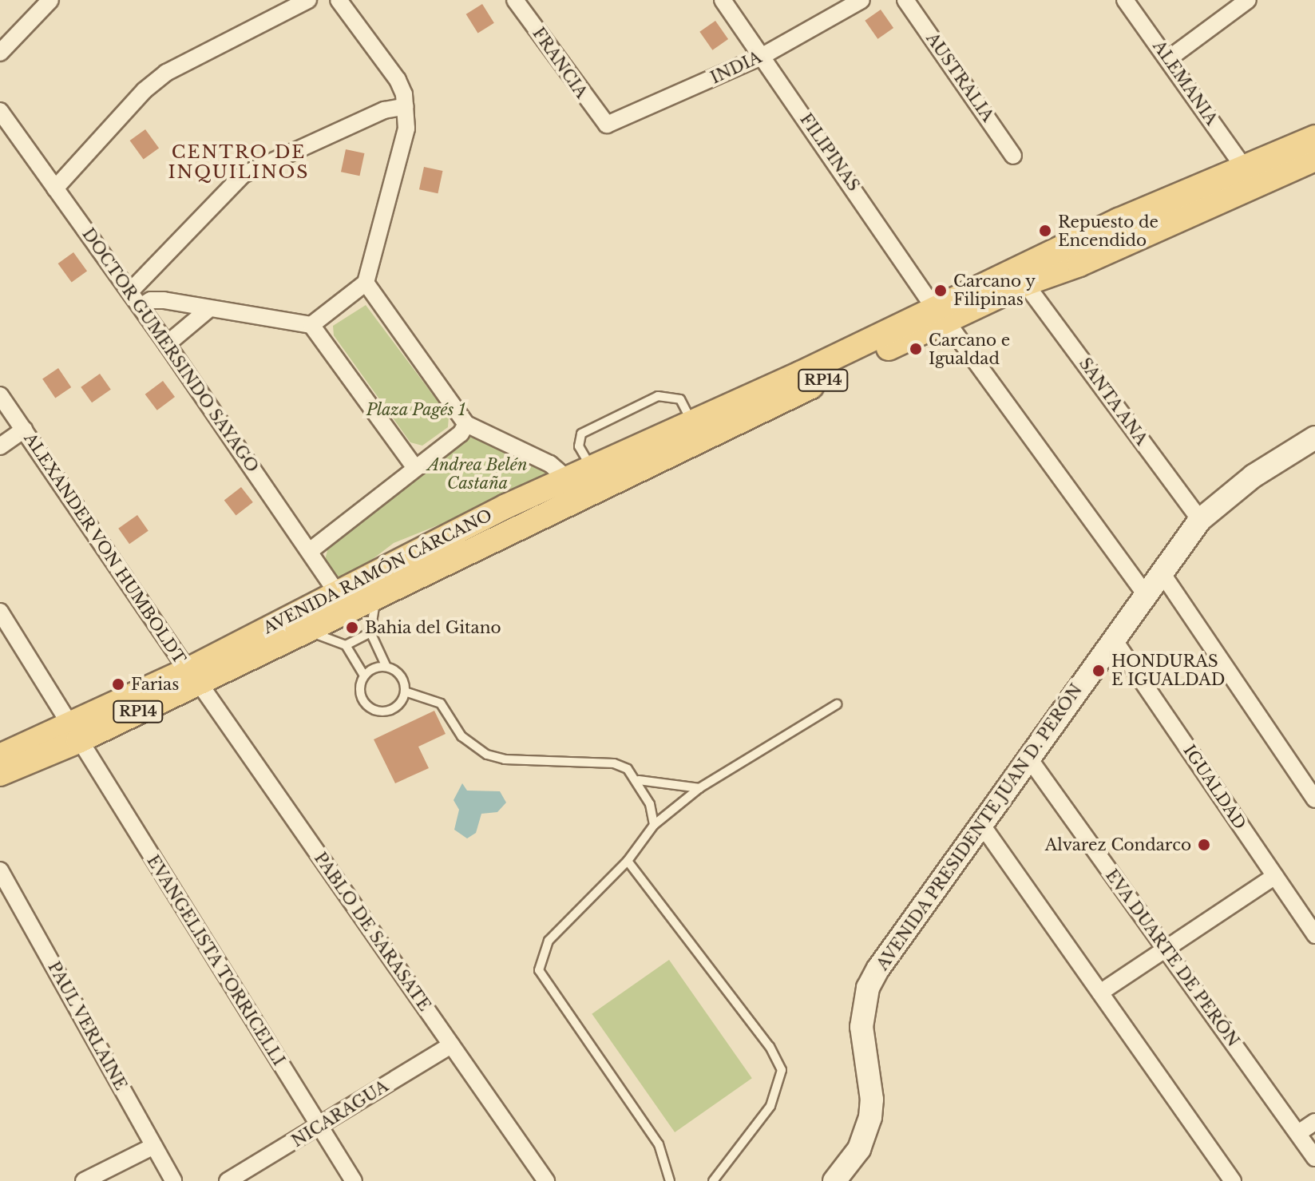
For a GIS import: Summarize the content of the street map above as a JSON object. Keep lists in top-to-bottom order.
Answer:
{
  "streets": {
    "main road": ["RP14", "AVENIDA RAMÓN CÁRCANO", "AVENIDA PRESIDENTE JUAN D. PERÓN"],
    "street": [
      "FRANCIA",
      "INDIA",
      "AUSTRALIA",
      "ALEMANIA",
      "FILIPINAS",
      "DOCTOR GUMERSINDO SAYAGO",
      "SANTA ANA",
      "ALEXANDER VON HUMBOLDT",
      "IGUALDAD",
      "PABLO DE SARASATE",
      "EVA DUARTE DE PERÓN",
      "EVANGELISTA TORRICELLI",
      "PAUL VERLAINE",
      "NICARAGUA"
    ]
  },
  "crossings": [
    ["FRANCIA", "INDIA"],
    ["INDIA", "FILIPINAS"],
    ["ALEMANIA", "RP14"],
    ["FILIPINAS", "RP14"],
    ["DOCTOR GUMERSINDO SAYAGO", "AVENIDA RAMÓN CÁRCANO"],
    ["RP14", "SANTA ANA"],
    ["RP14", "AVENIDA RAMÓN CÁRCANO"],
    ["SANTA ANA", "AVENIDA PRESIDENTE JUAN D. PERÓN"],
    ["ALEXANDER VON HUMBOLDT", "AVENIDA RAMÓN CÁRCANO"],
    ["ALEXANDER VON HUMBOLDT", "PABLO DE SARASATE"],
    ["AVENIDA RAMÓN CÁRCANO", "PABLO DE SARASATE"],
    ["AVENIDA RAMÓN CÁRCANO", "EVANGELISTA TORRICELLI"],
    ["IGUALDAD", "AVENIDA PRESIDENTE JUAN D. PERÓN"],
    ["AVENIDA PRESIDENTE JUAN D. PERÓN", "EVA DUARTE DE PERÓN"],
    ["PABLO DE SARASATE", "NICARAGUA"],
    ["EVANGELISTA TORRICELLI", "NICARAGUA"]
  ],
  "districts": ["CENTRO DE INQUILINOS"],
  "parks": ["Plaza Pagés 1", "Andrea Belén Castaña"],
  "places": [
    "Repuesto de Encendido",
    "Carcano y Filipinas",
    "Carcano e Igualdad",
    "Bahia del Gitano",
    "HONDURAS E IGUALDAD",
    "Farias",
    "Alvarez Condarco"
  ]
}
